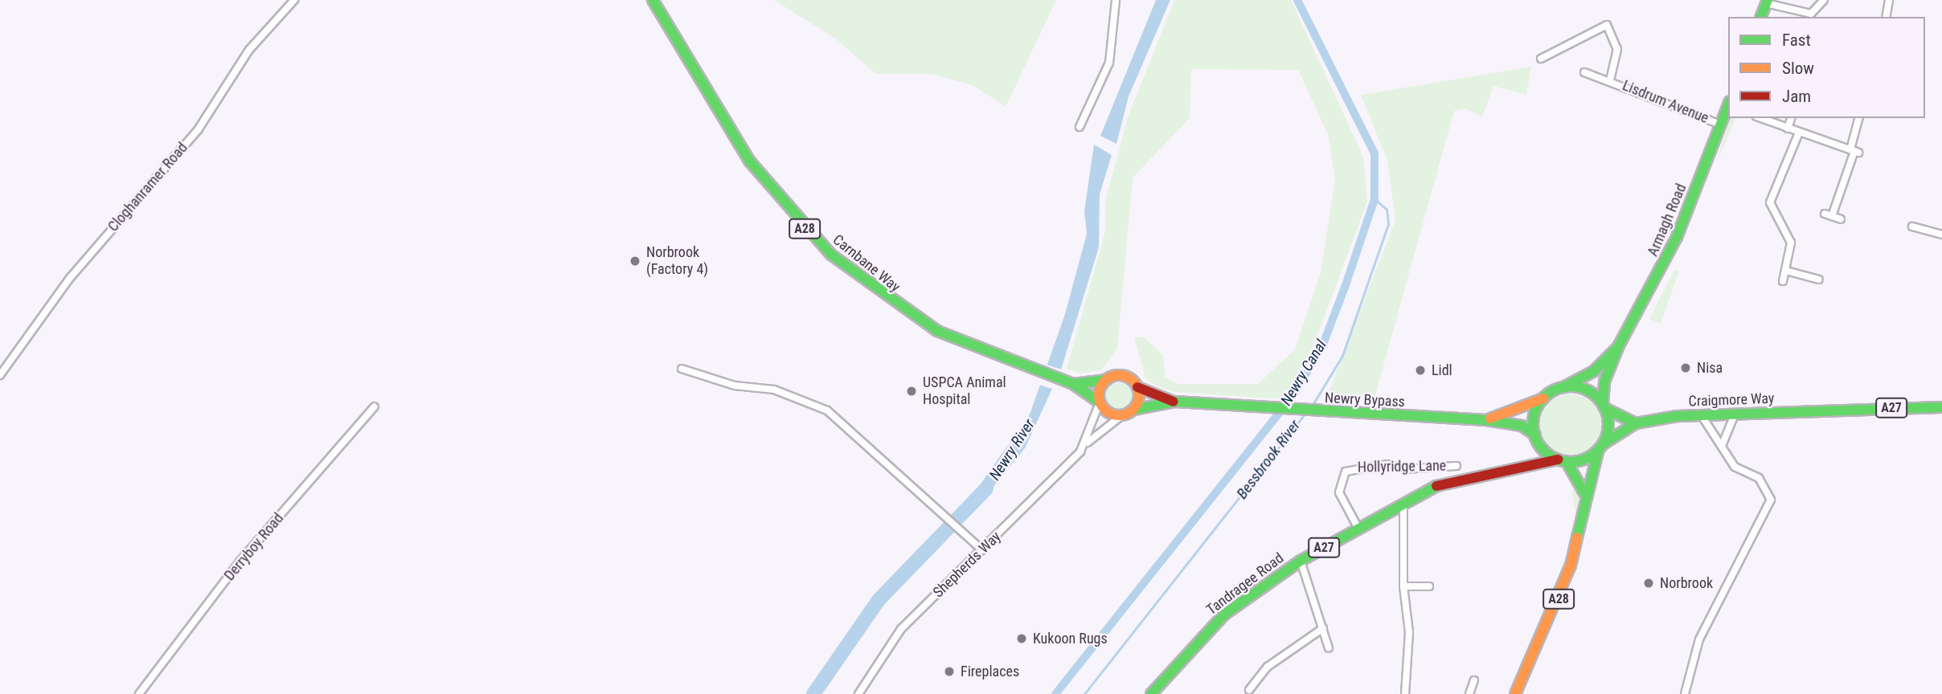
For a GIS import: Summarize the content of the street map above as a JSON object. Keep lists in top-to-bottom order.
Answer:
{
  "streets": {
    "main road": [
      "Armagh Road",
      "A28",
      "Carnbane Way",
      "Newry Bypass",
      "Craigmore Way",
      "A27",
      "Tandragee Road"
    ],
    "street": [
      "Lisdrum Avenue",
      "Cloghanramer Road",
      "Hollyridge Lane",
      "Derryboy Road",
      "Shepherds Way"
    ]
  },
  "crossings": [
    ["Lisdrum Avenue", "Armagh Road"],
    ["Armagh Road", "A28"],
    ["Armagh Road", "Newry Bypass"],
    ["Armagh Road", "Craigmore Way"],
    ["Armagh Road", "Tandragee Road"],
    ["A28", "Newry Bypass"],
    ["A28", "Craigmore Way"],
    ["A28", "Tandragee Road"],
    ["Newry Bypass", "Craigmore Way"],
    ["Newry Bypass", "Tandragee Road"],
    ["Craigmore Way", "Tandragee Road"],
    ["Hollyridge Lane", "Tandragee Road"]
  ],
  "water": ["Newry Canal", "Newry River", "Bessbrook River"],
  "places": [
    "Norbrook (Factory 4)",
    "Nisa",
    "Lidl",
    "USPCA Animal Hospital",
    "Norbrook",
    "Kukoon Rugs",
    "Fireplaces"
  ],
  "legend": ["Fast", "Slow", "Jam"]
}
